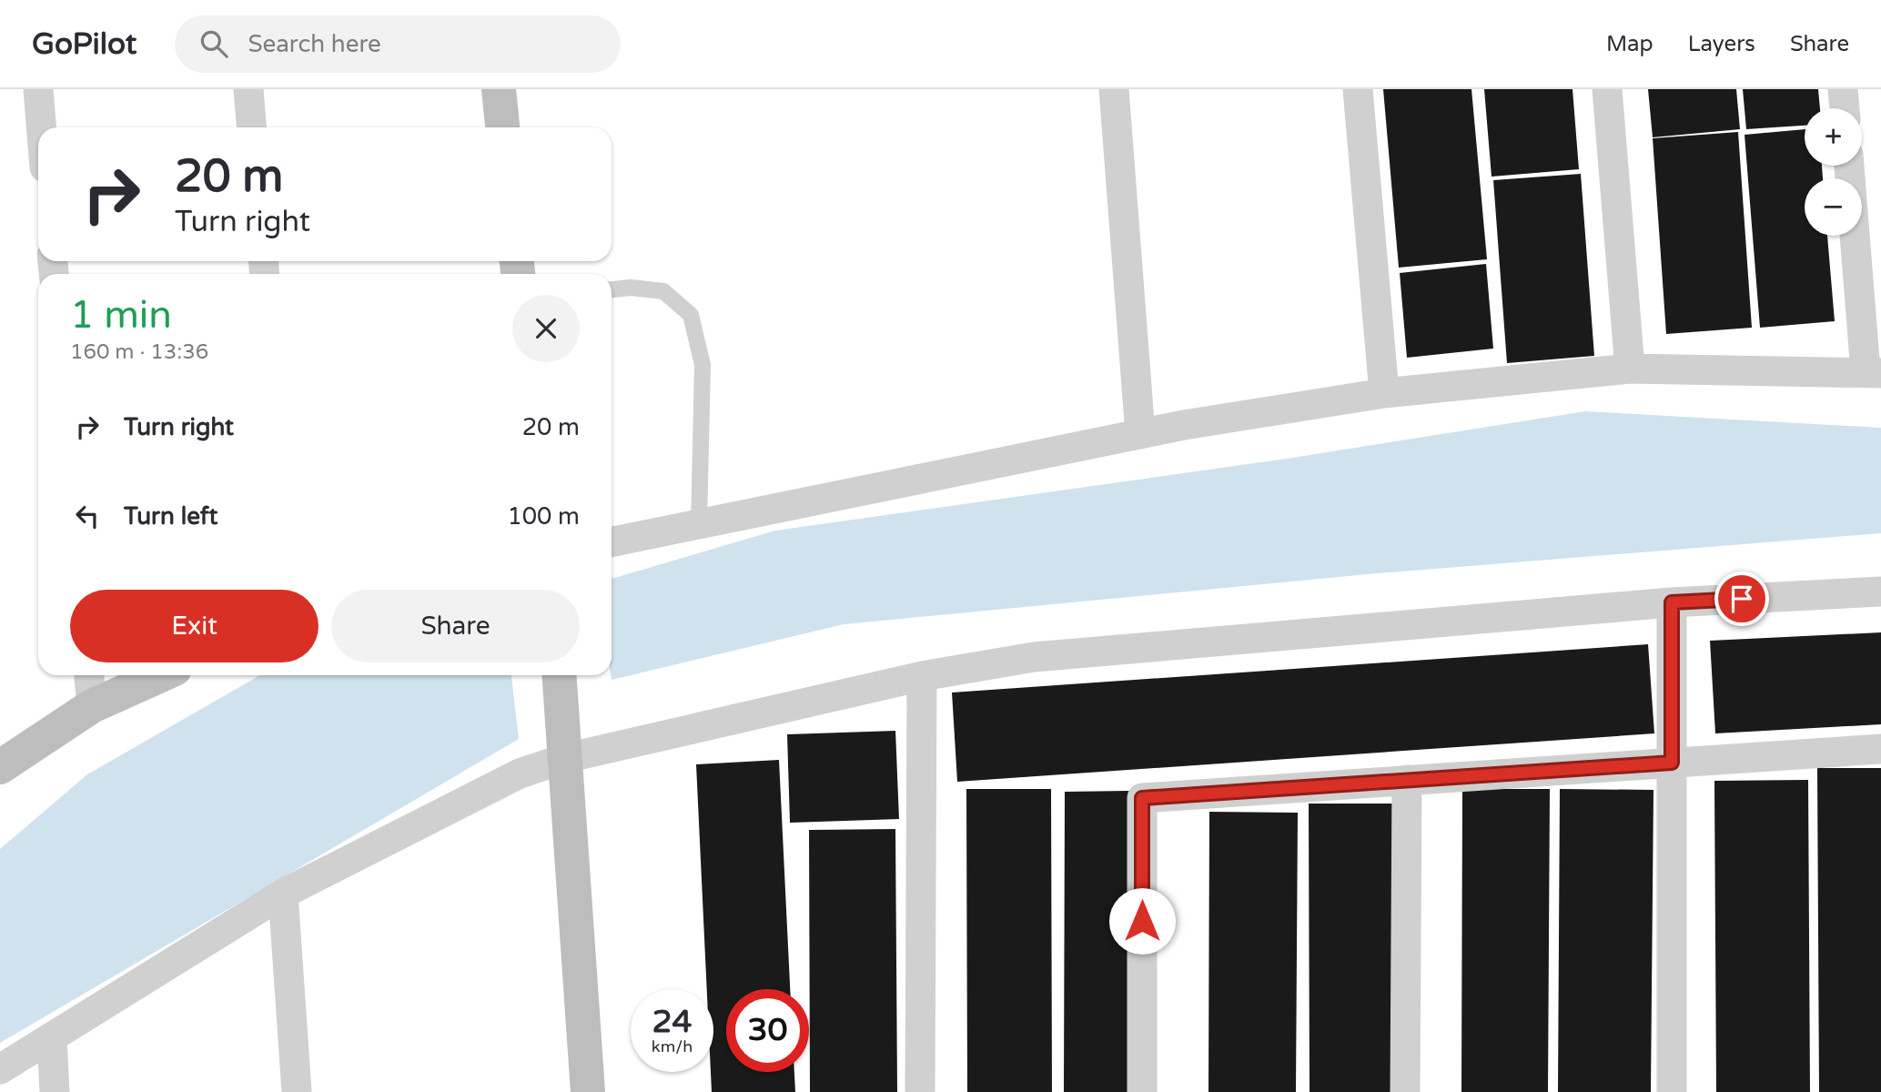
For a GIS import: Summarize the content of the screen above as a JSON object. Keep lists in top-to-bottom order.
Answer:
{
  "page": {
    "header": "GoPilot",
    "search": "Search here",
    "nav": ["Map", "Layers", "Share"],
    "map_buttons": ["+", "−"],
    "turn": ["20 m", "Turn right"],
    "heading": ["1 min", "160 m · 13:36"],
    "list": [
      {
        "name": "Turn right",
        "value": "20 m"
      },
      {
        "name": "Turn left",
        "value": "100 m"
      }
    ],
    "buttons": ["Exit", "Share"],
    "speed": "24 km/h",
    "limit": "30"
  }
}
